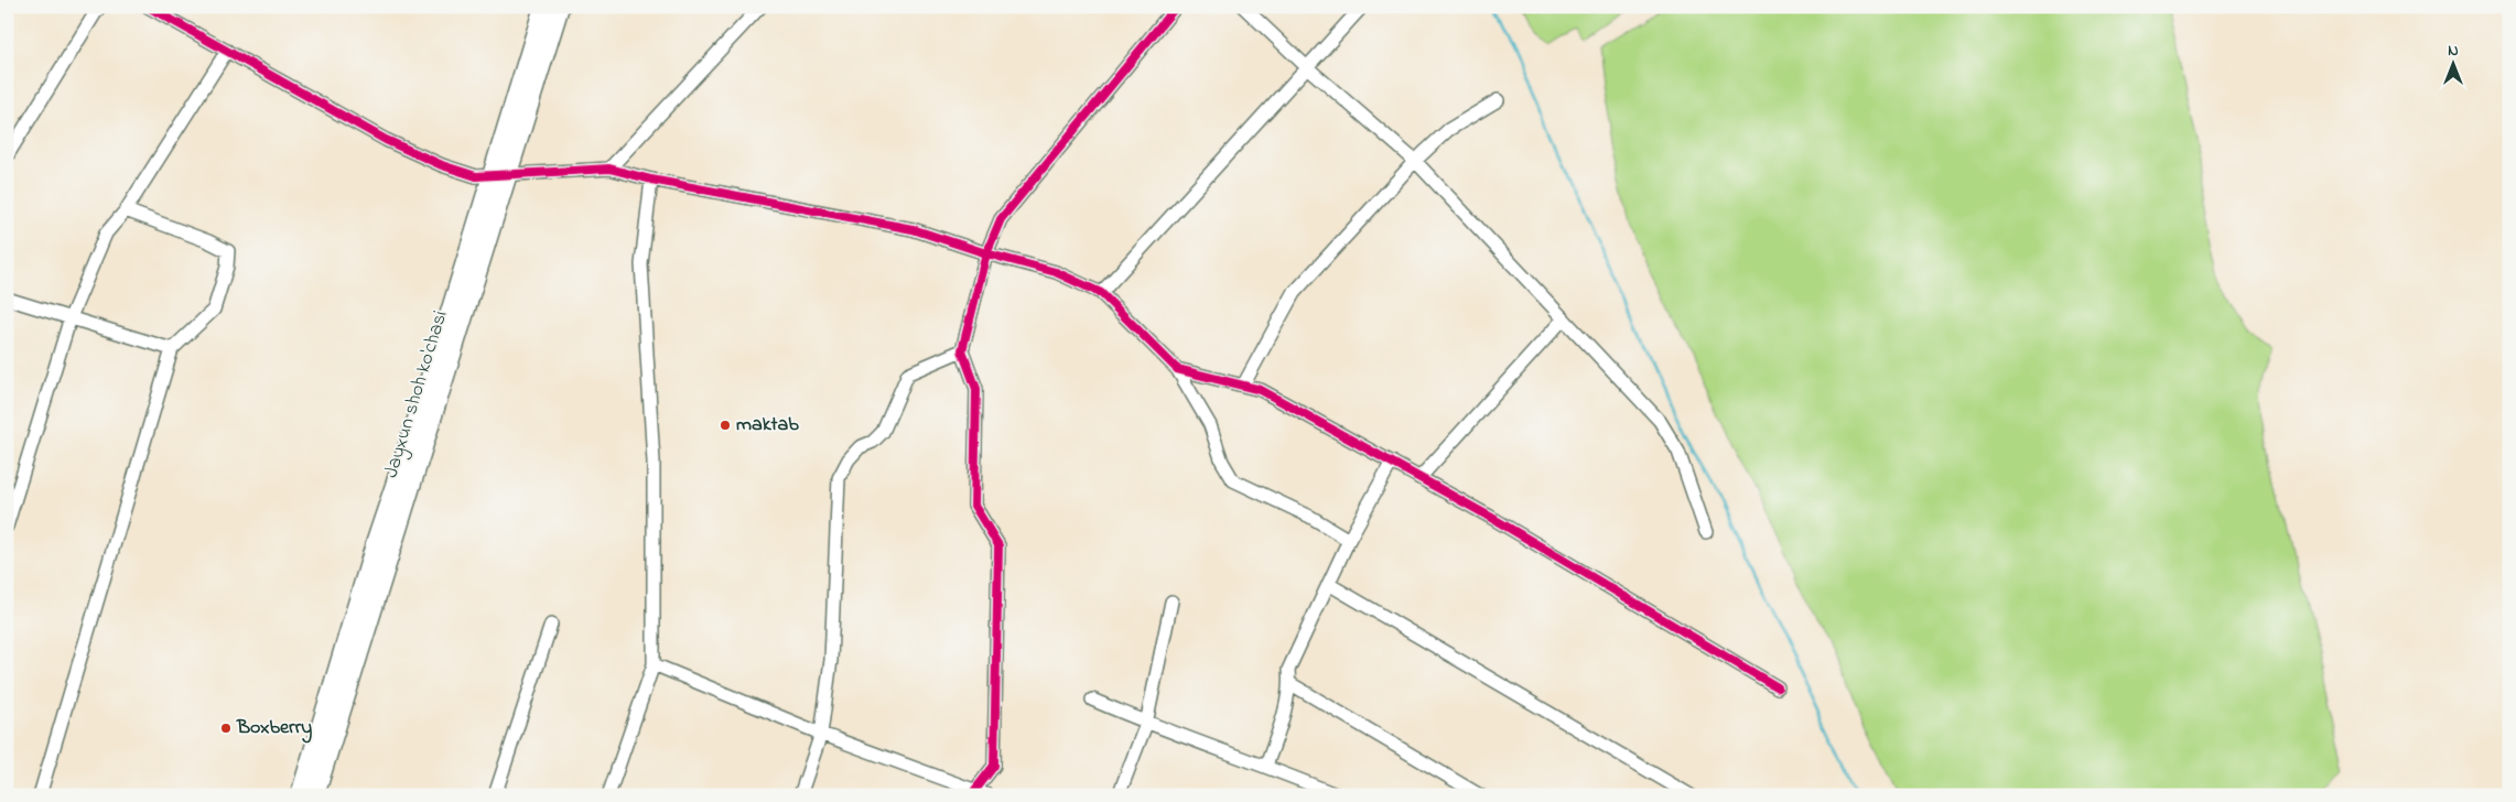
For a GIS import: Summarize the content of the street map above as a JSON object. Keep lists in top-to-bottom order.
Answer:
{
  "streets": {
    "highway": ["Jayxun shoh ko'chasi"]
  },
  "places": ["maktab", "Boxberry"],
  "north": "top"
}
